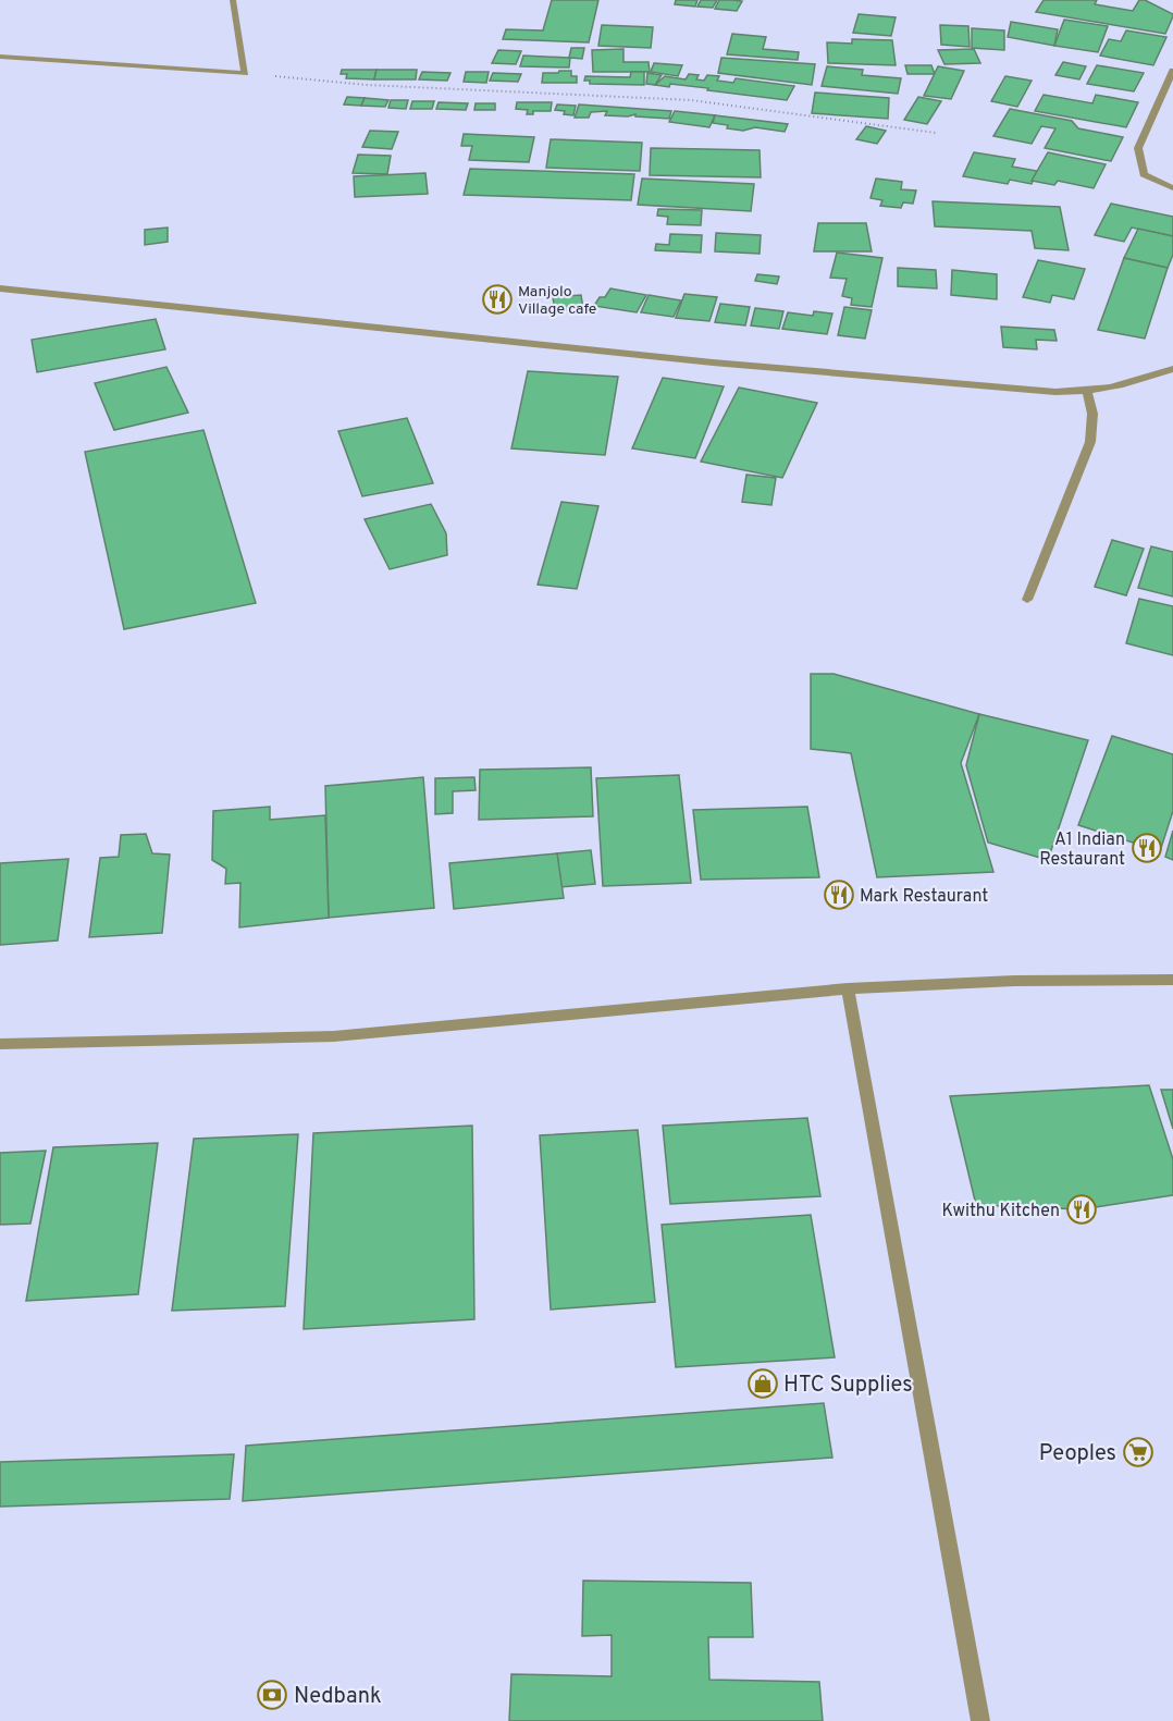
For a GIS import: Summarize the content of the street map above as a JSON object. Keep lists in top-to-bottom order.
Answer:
{
  "places": {
    "restaurant": [
      "Manjolo Village cafe",
      "A1 Indian Restaurant",
      "Mark Restaurant",
      "Kwithu Kitchen"
    ],
    "shop": ["HTC Supplies"],
    "supermarket": ["Peoples"],
    "bank": ["Nedbank"]
  }
}
